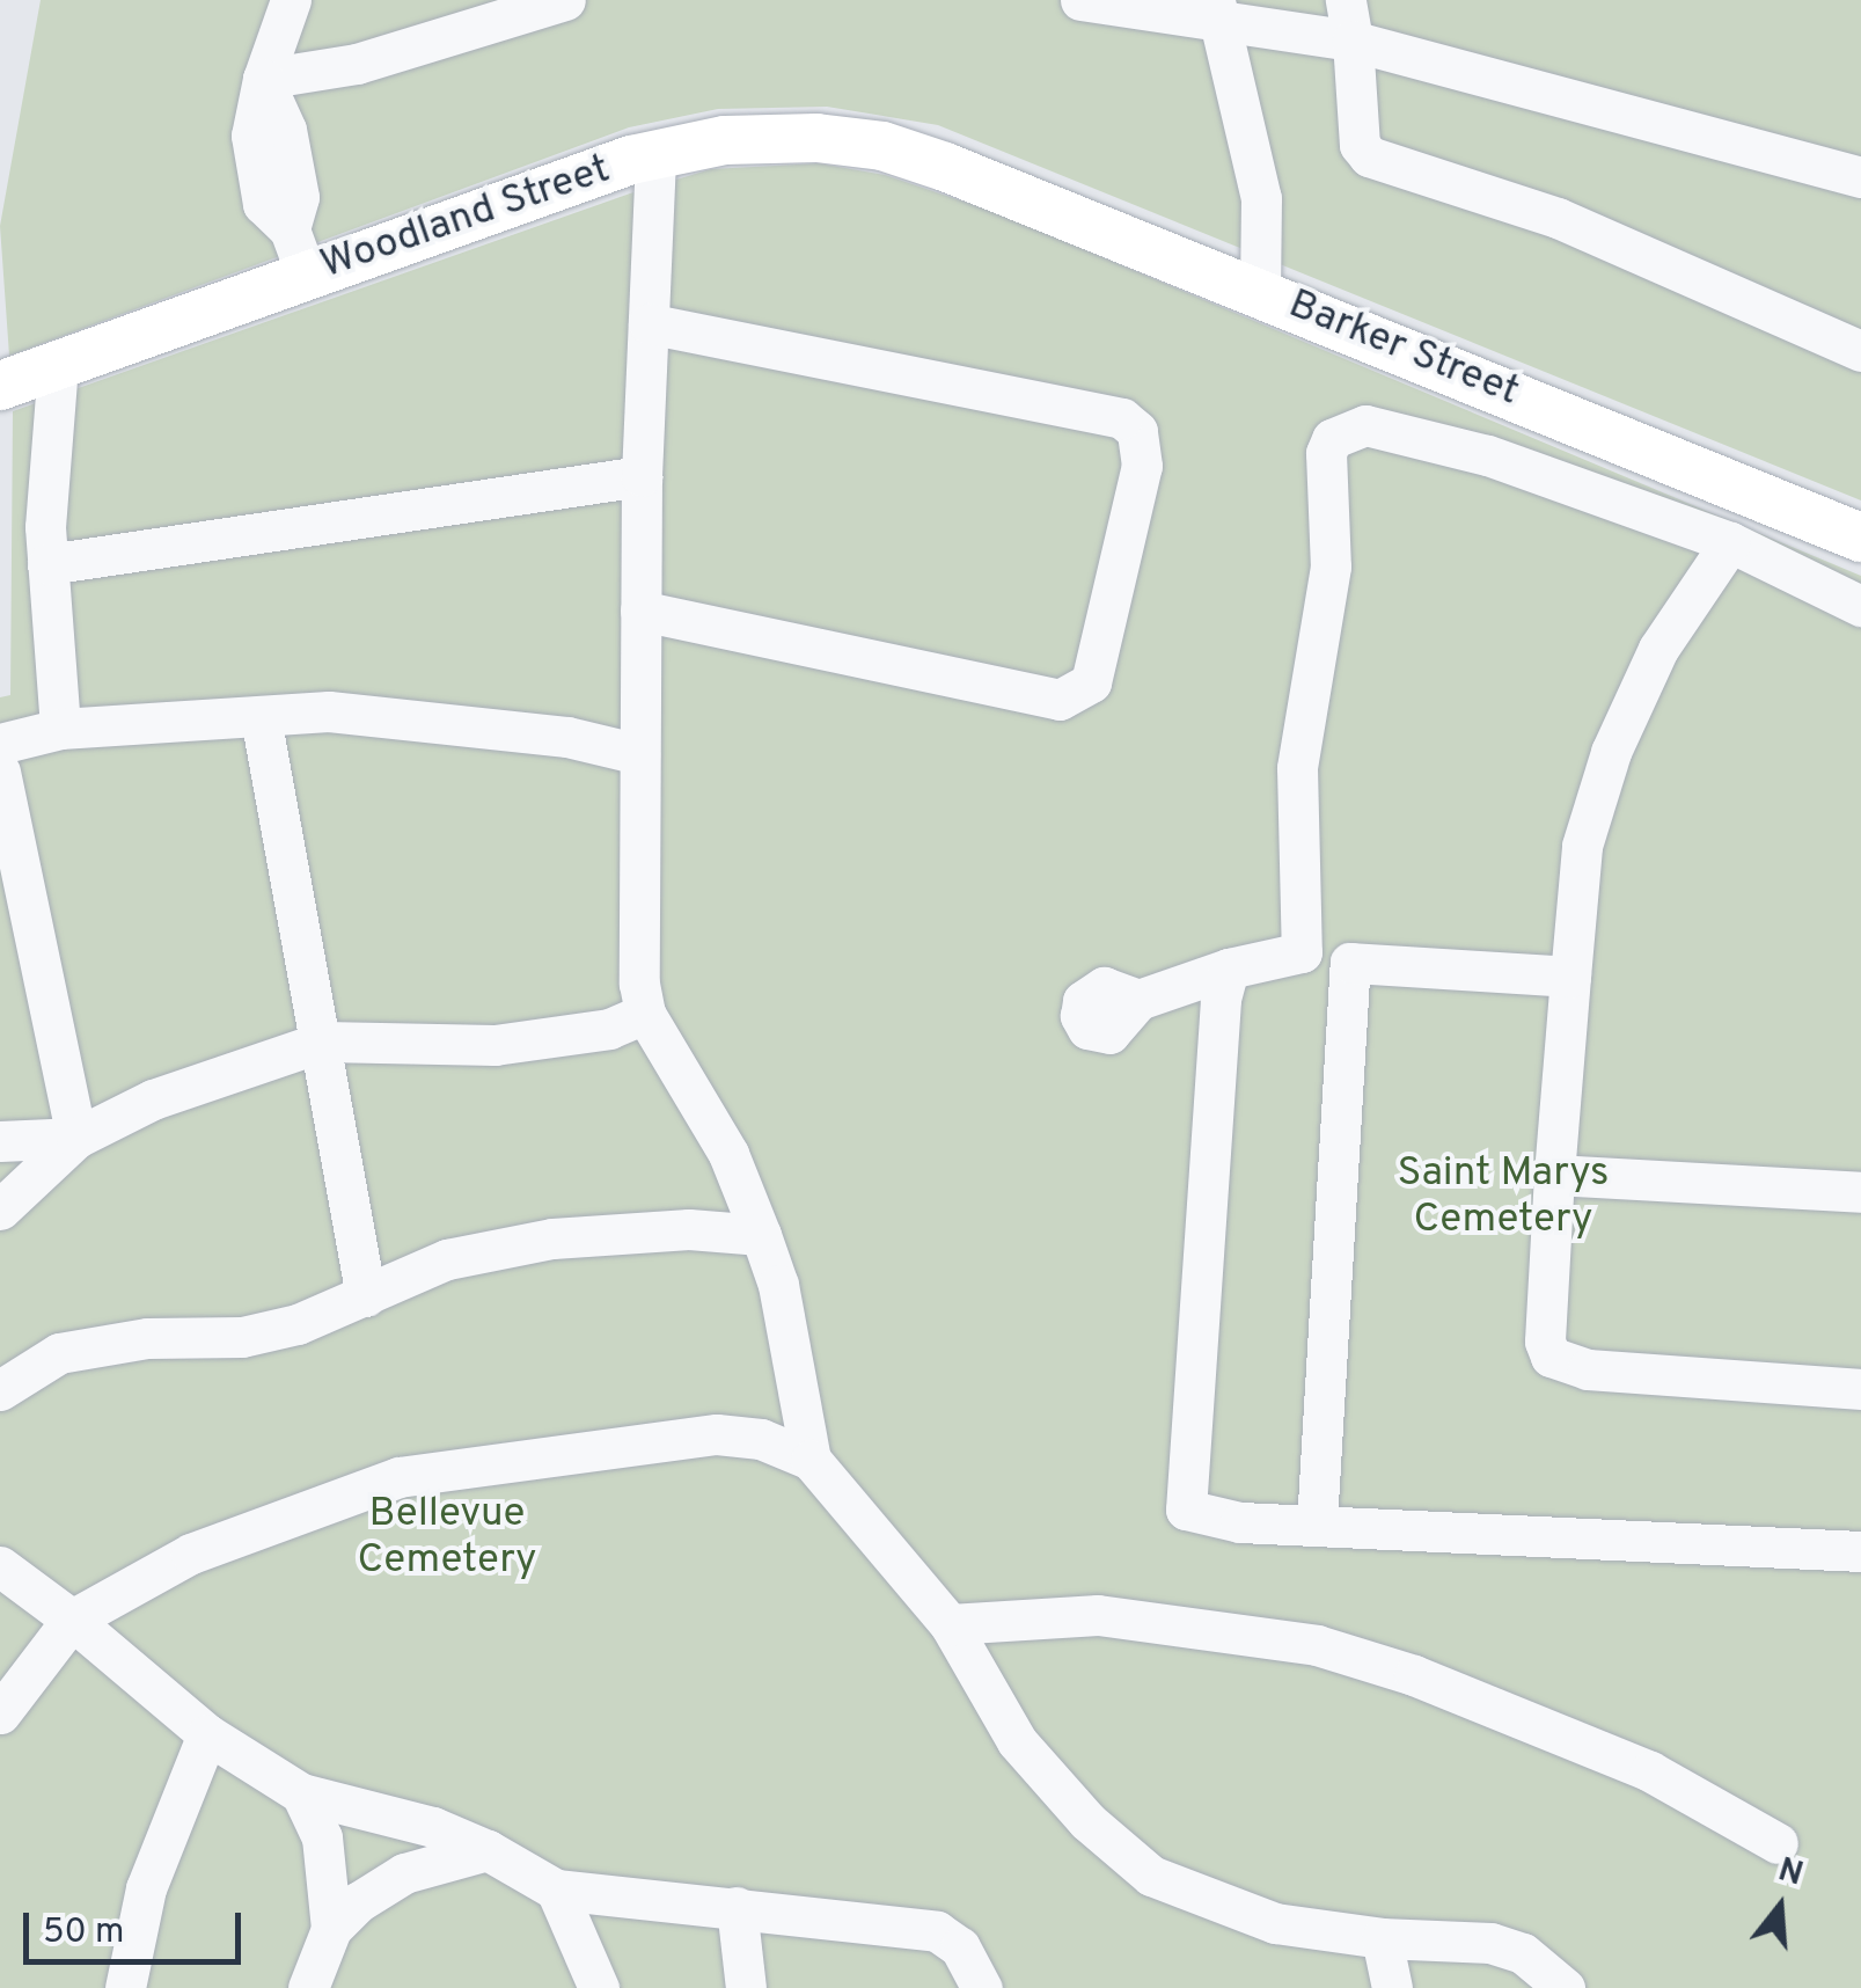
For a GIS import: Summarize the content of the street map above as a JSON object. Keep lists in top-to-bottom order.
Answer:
{
  "streets": {
    "main road": ["Woodland Street", "Barker Street"]
  },
  "crossings": [
    ["Woodland Street", "Barker Street"]
  ],
  "parks": ["Saint Marys Cemetery", "Bellevue Cemetery"],
  "scale_bar": "50 m",
  "north": "top"
}
